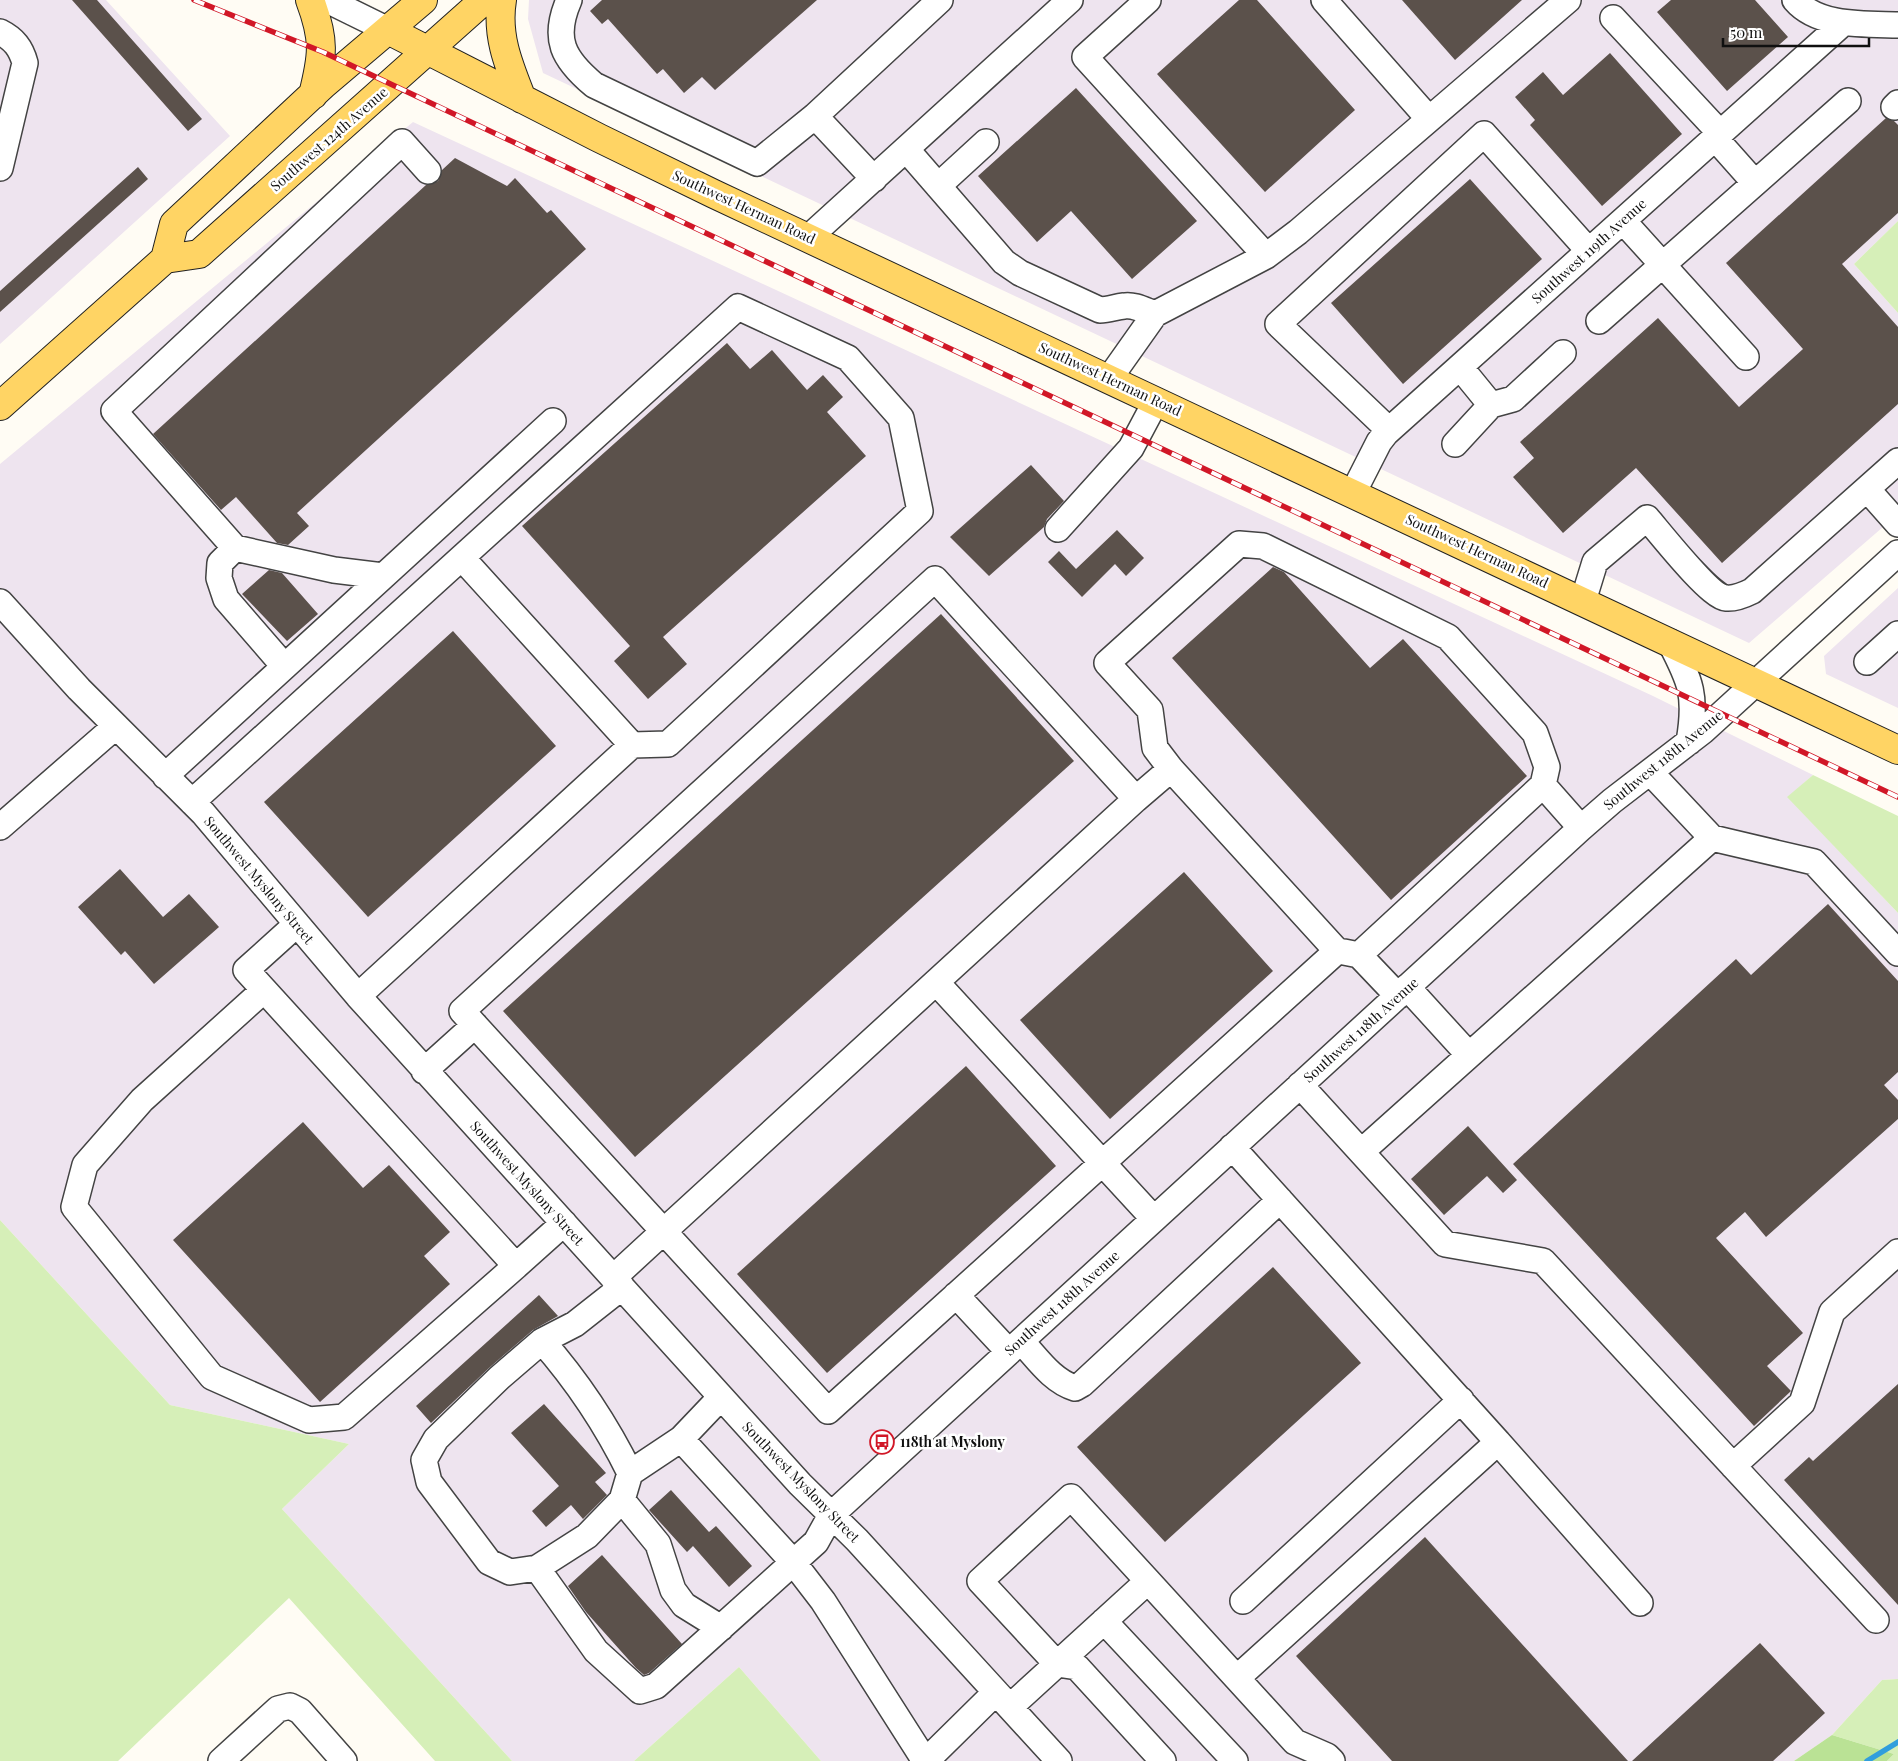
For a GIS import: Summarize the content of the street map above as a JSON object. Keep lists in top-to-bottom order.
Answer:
{
  "streets": {
    "main road": ["Southwest 124th Avenue", "Southwest Herman Road"],
    "street": ["Southwest 119th Avenue", "Southwest 118th Avenue", "Southwest Myslony Street"]
  },
  "crossings": [
    ["Southwest 124th Avenue", "Southwest Herman Road"],
    ["Southwest Herman Road", "Southwest 119th Avenue"],
    ["Southwest Herman Road", "Southwest 118th Avenue"],
    ["Southwest 118th Avenue", "Southwest Myslony Street"]
  ],
  "places": {
    "bus stop": ["118th at Myslony"]
  },
  "scale_bar": "50 m"
}
